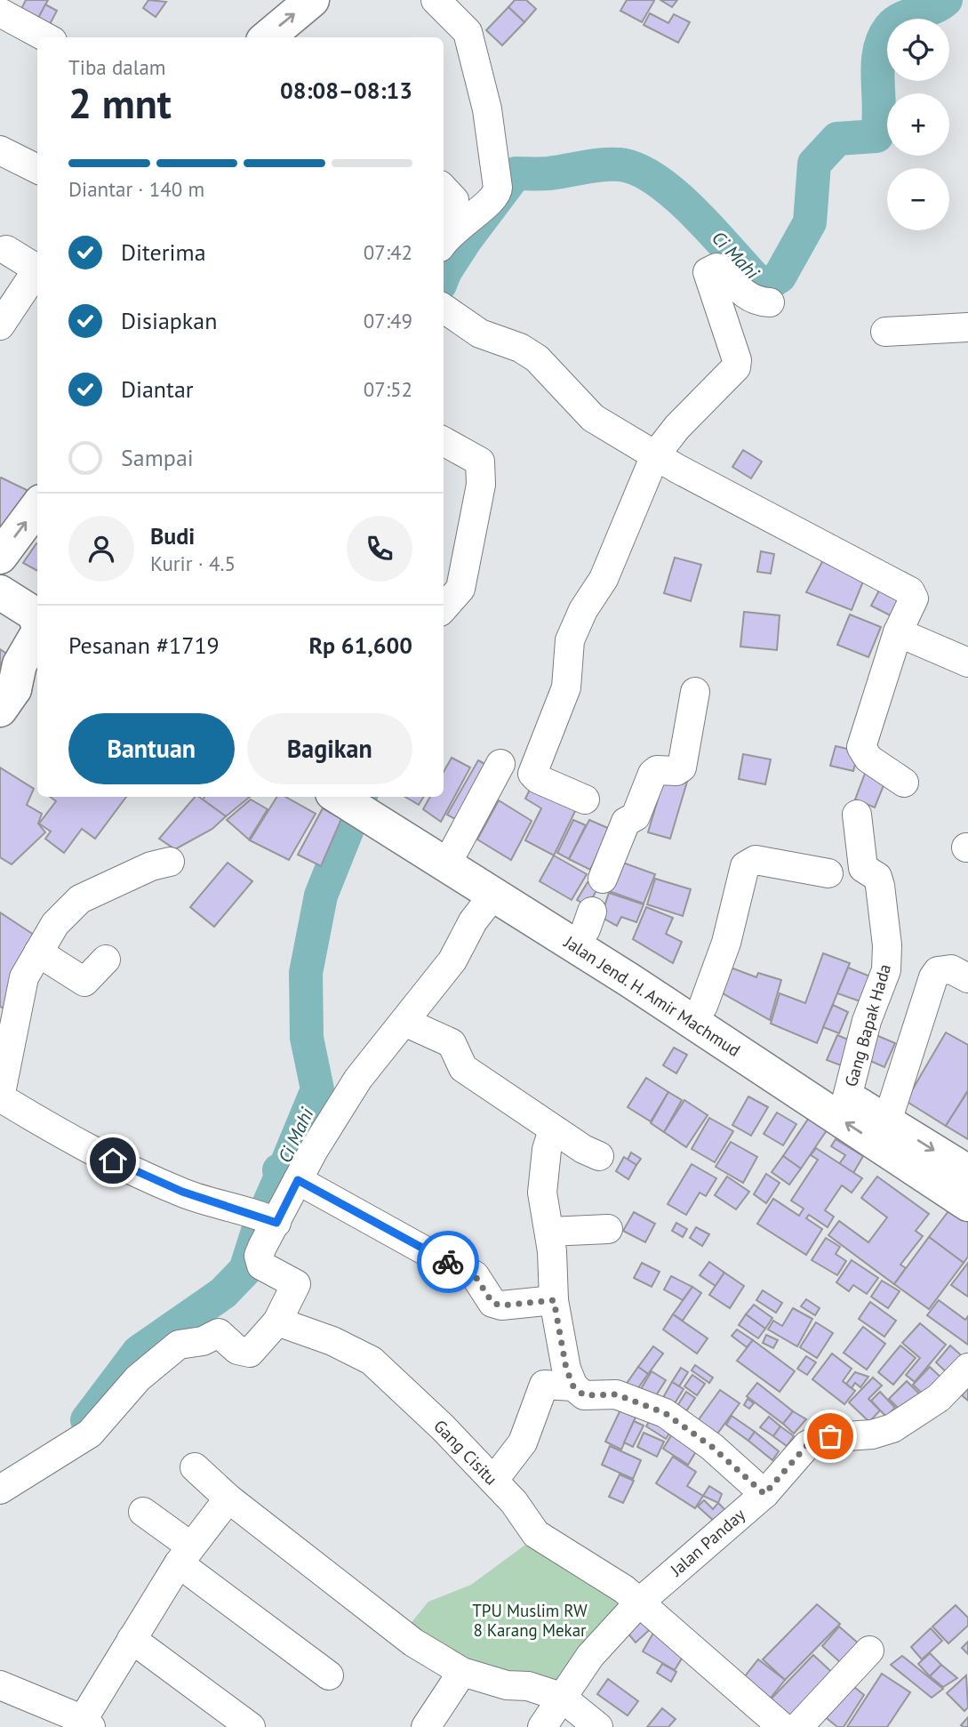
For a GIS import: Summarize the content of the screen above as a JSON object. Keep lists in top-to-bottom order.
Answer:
{
  "streets": {
    "main road": ["Jalan Jend. H. Amir Machmud"],
    "street": ["Gang Bapak Hada", "Gang Cisitu", "Jalan Panday"]
  },
  "crossings": [
    ["Jalan Jend. H. Amir Machmud", "Gang Bapak Hada"],
    ["Gang Cisitu", "Jalan Panday"]
  ],
  "water": ["Ci Mahi"],
  "parks": ["TPU Muslim RW 8 Karang Mekar"],
  "page": {
    "map_buttons": ["+", "−"],
    "heading": ["2 mnt", "Tiba dalam", "08:08–08:13"],
    "panel": [
      "Budi",
      "Kurir · 4.5",
      "Pesanan #1719",
      "Rp 61,600"
    ],
    "bar": "Diantar · 140 m",
    "list": [
      ["Diterima", "07:42"],
      ["Disiapkan", "07:49"],
      ["Diantar", "07:52"],
      "Sampai"
    ],
    "buttons": ["Bantuan", "Bagikan"]
  }
}
